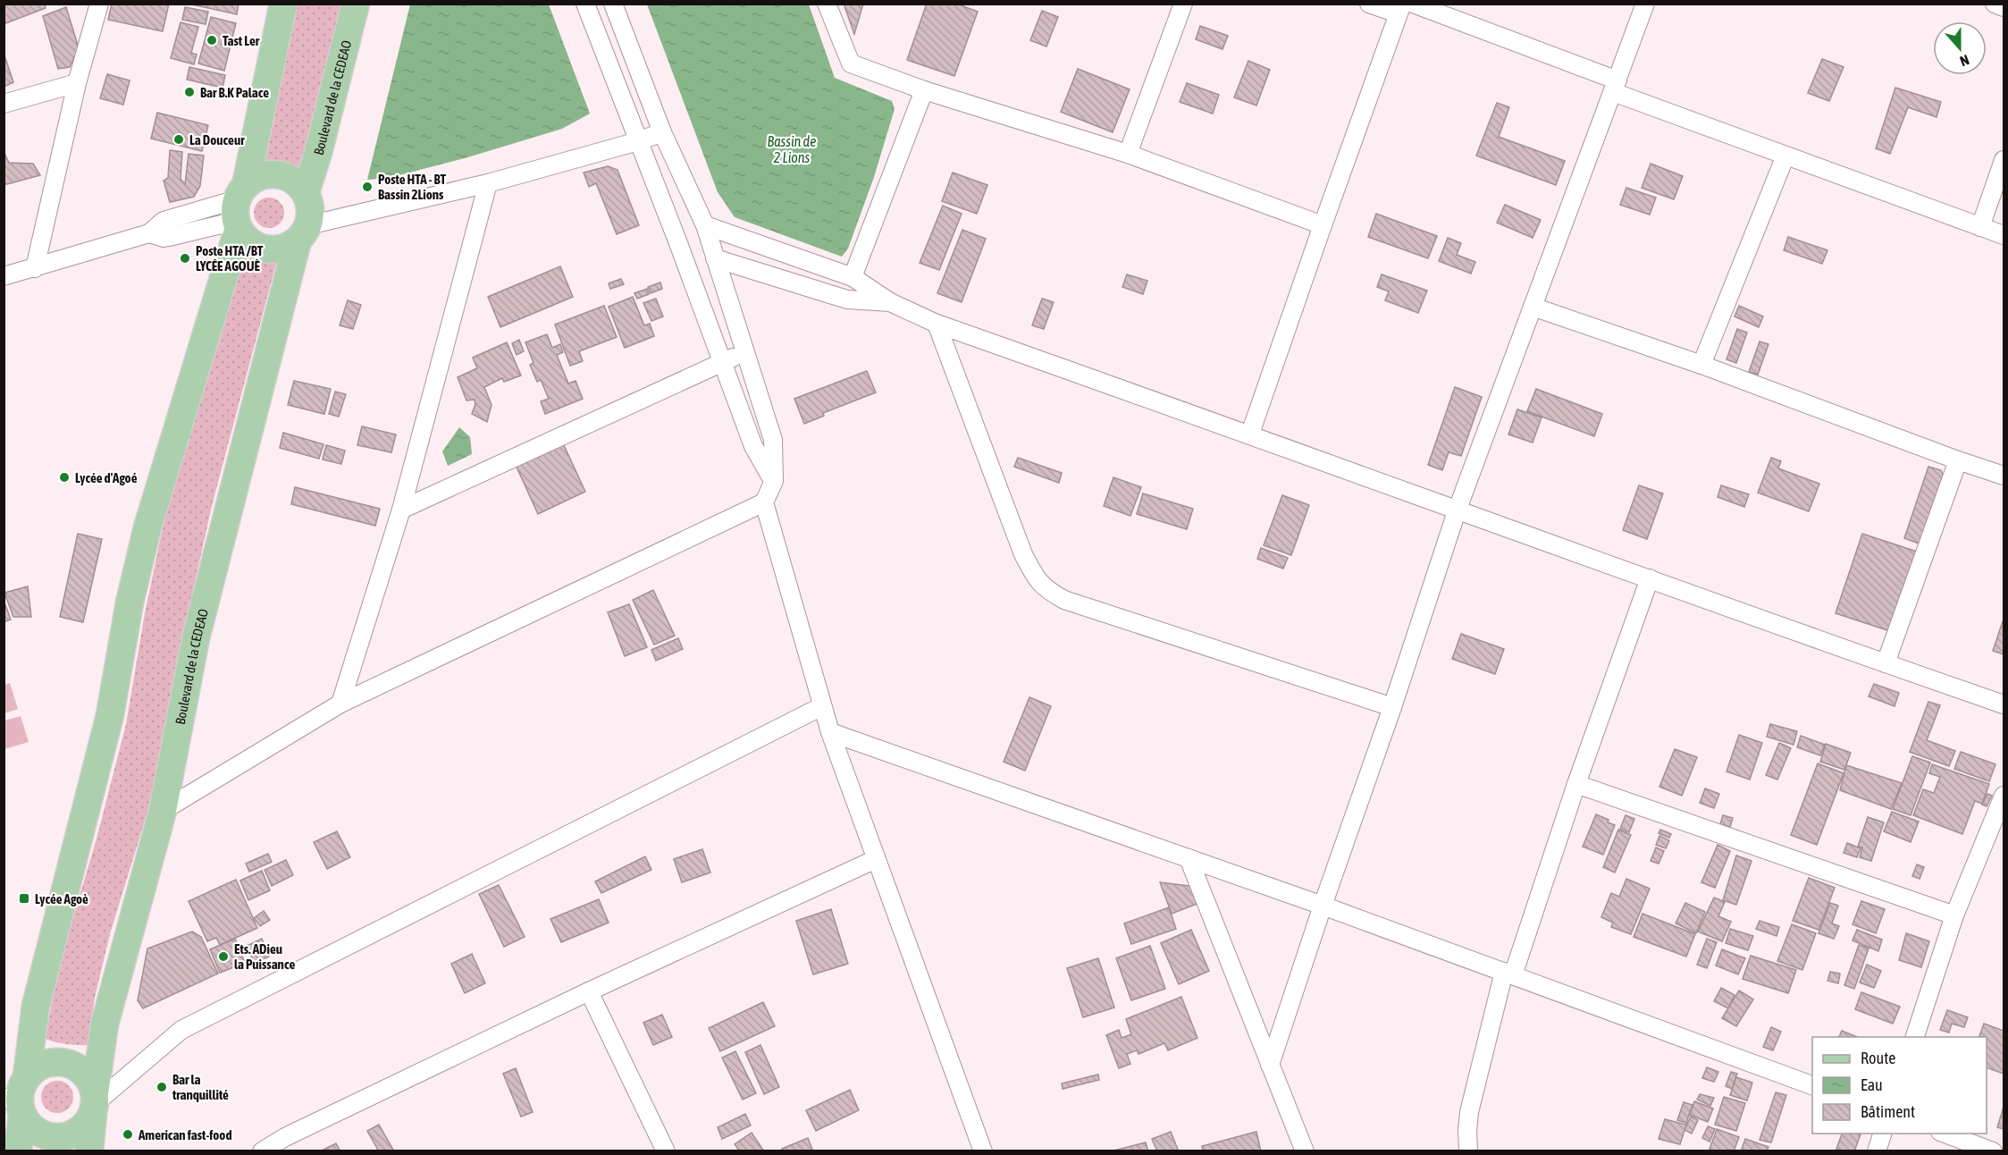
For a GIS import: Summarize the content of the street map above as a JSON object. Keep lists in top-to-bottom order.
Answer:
{
  "streets": {
    "main road": ["Boulevard de la CEDEAO"]
  },
  "water": ["Bassin de 2 Lions"],
  "places": {
    "other": [
      "Tast Ler",
      "Bar B.K Palace",
      "La Douceur",
      "Poste HTA - BT Bassin 2Lions",
      "Poste HTA /BT LYCÉE AGOUÈ",
      "Lycée d'Agoé",
      "Ets. ADieu la Puissance",
      "Bar la tranquillité",
      "American fast-food"
    ],
    "transit": ["Lycée Agoè"]
  },
  "legend": ["Route", "Eau", "Bâtiment"],
  "north": "bottom"
}
